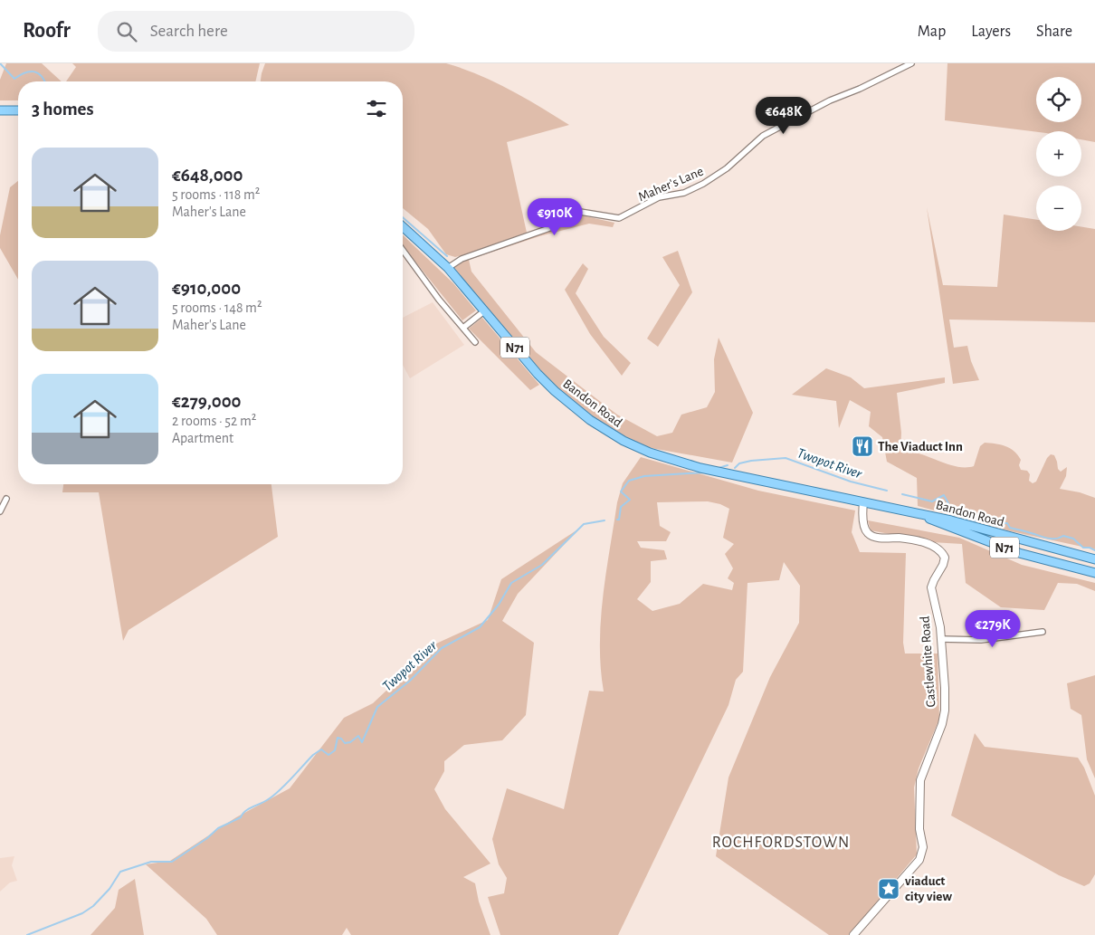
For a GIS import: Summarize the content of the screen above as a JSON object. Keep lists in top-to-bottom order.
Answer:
{
  "streets": {
    "main road": ["N71", "Bandon Road"],
    "street": ["Maher's Lane", "Castlewhite Road"]
  },
  "crossings": [
    ["Maher's Lane", "Bandon Road"],
    ["Bandon Road", "Castlewhite Road"]
  ],
  "districts": ["ROCHFORDSTOWN"],
  "water": ["Twopot River"],
  "places": {
    "restaurant": ["The Viaduct Inn"],
    "place": ["viaduct city view"]
  },
  "page": {
    "header": "Roofr",
    "search": "Search here",
    "nav": ["Map", "Layers", "Share"],
    "map_buttons": ["+", "−"],
    "heading": "3 homes",
    "price": ["€648K", "€910K", "€279K"],
    "list": [
      {
        "name": "€648,000",
        "note": "5 rooms · 118 m² · Maher's Lane"
      },
      {
        "name": "€910,000",
        "note": "5 rooms · 148 m² · Maher's Lane"
      },
      {
        "name": "€279,000",
        "note": "2 rooms · 52 m² · Apartment"
      }
    ]
  }
}
